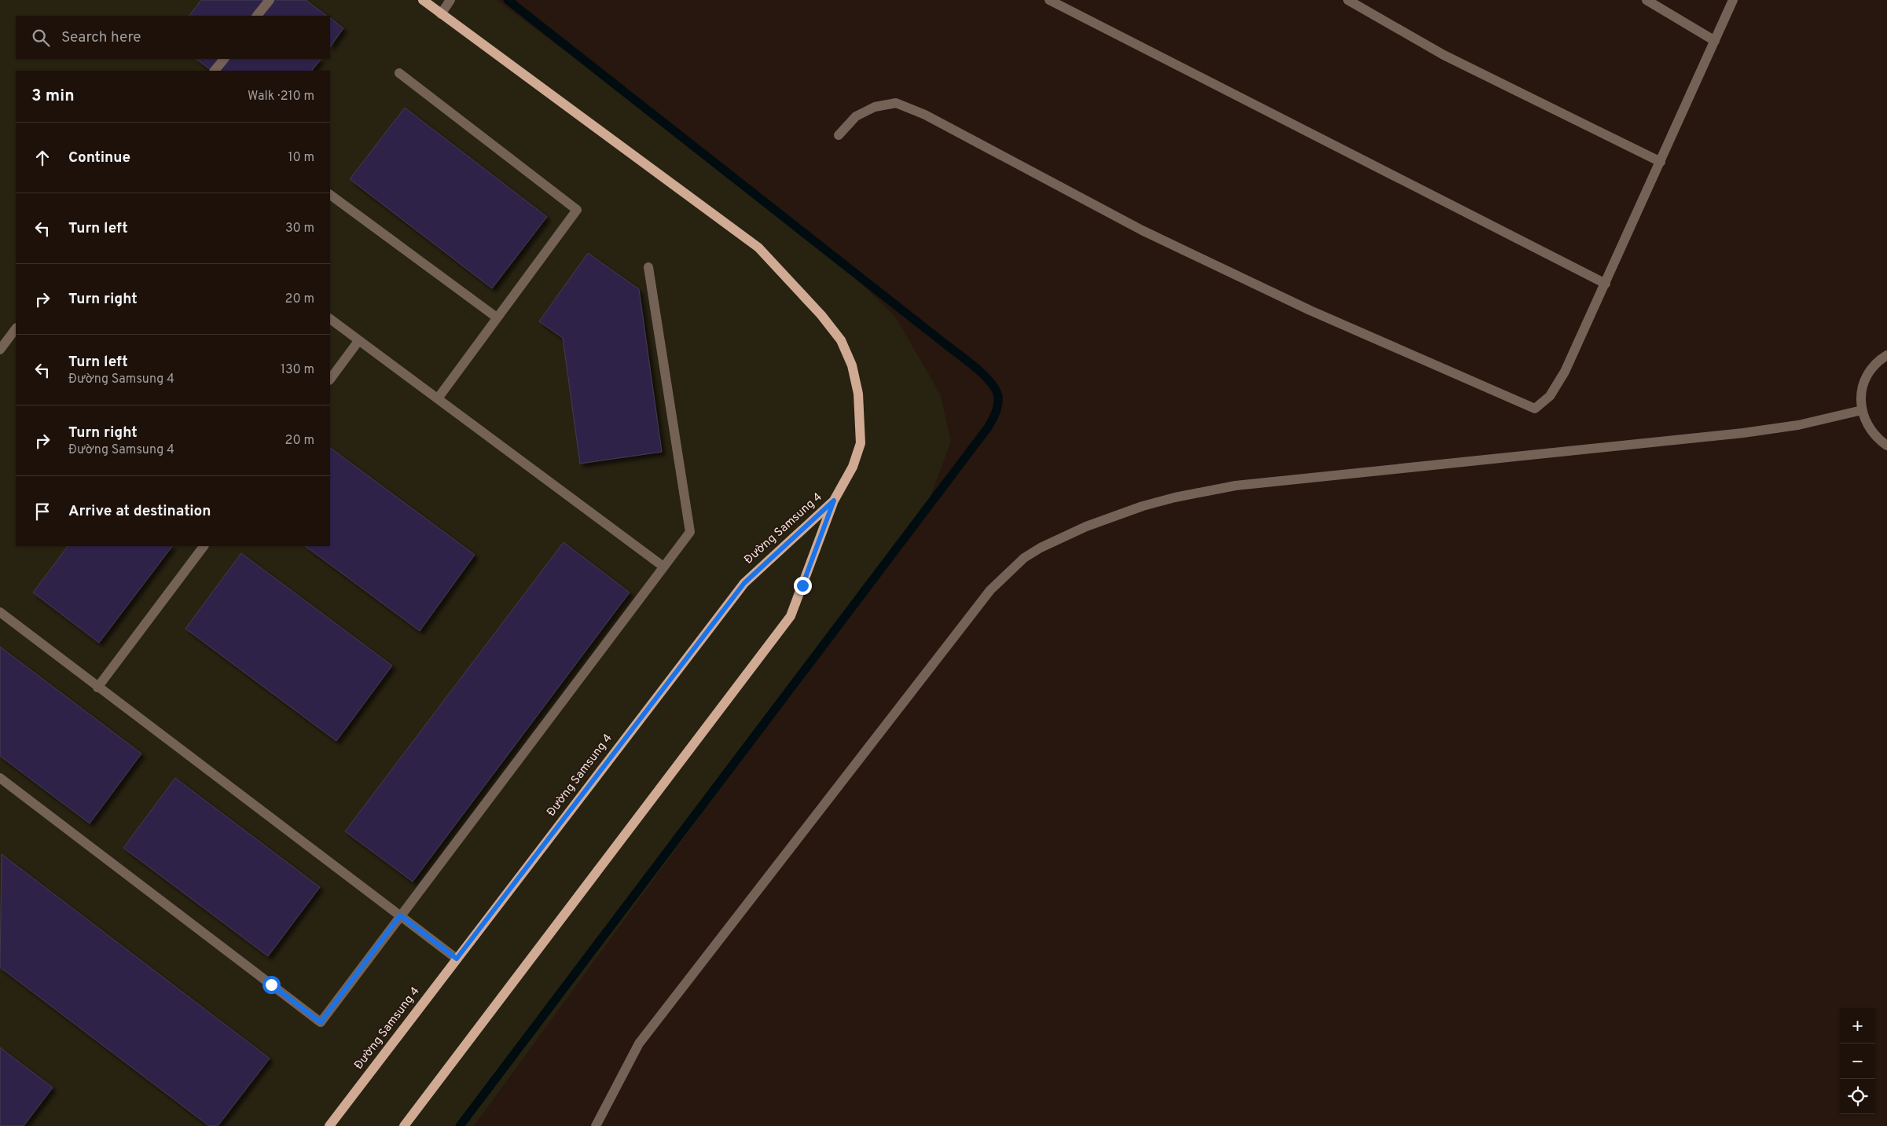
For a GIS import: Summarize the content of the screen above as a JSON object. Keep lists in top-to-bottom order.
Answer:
{
  "streets": {
    "main road": ["Đường Samsung 4"]
  },
  "page": {
    "search": "Search here",
    "heading": ["3 min", "Walk · 210 m"],
    "list": [
      ["Continue", "10 m"],
      ["Turn left", "30 m"],
      ["Turn right", "20 m"],
      ["Turn left", "Đường Samsung 4", "130 m"],
      ["Turn right", "Đường Samsung 4", "20 m"],
      "Arrive at destination"
    ],
    "map_buttons": ["+", "−"]
  }
}
